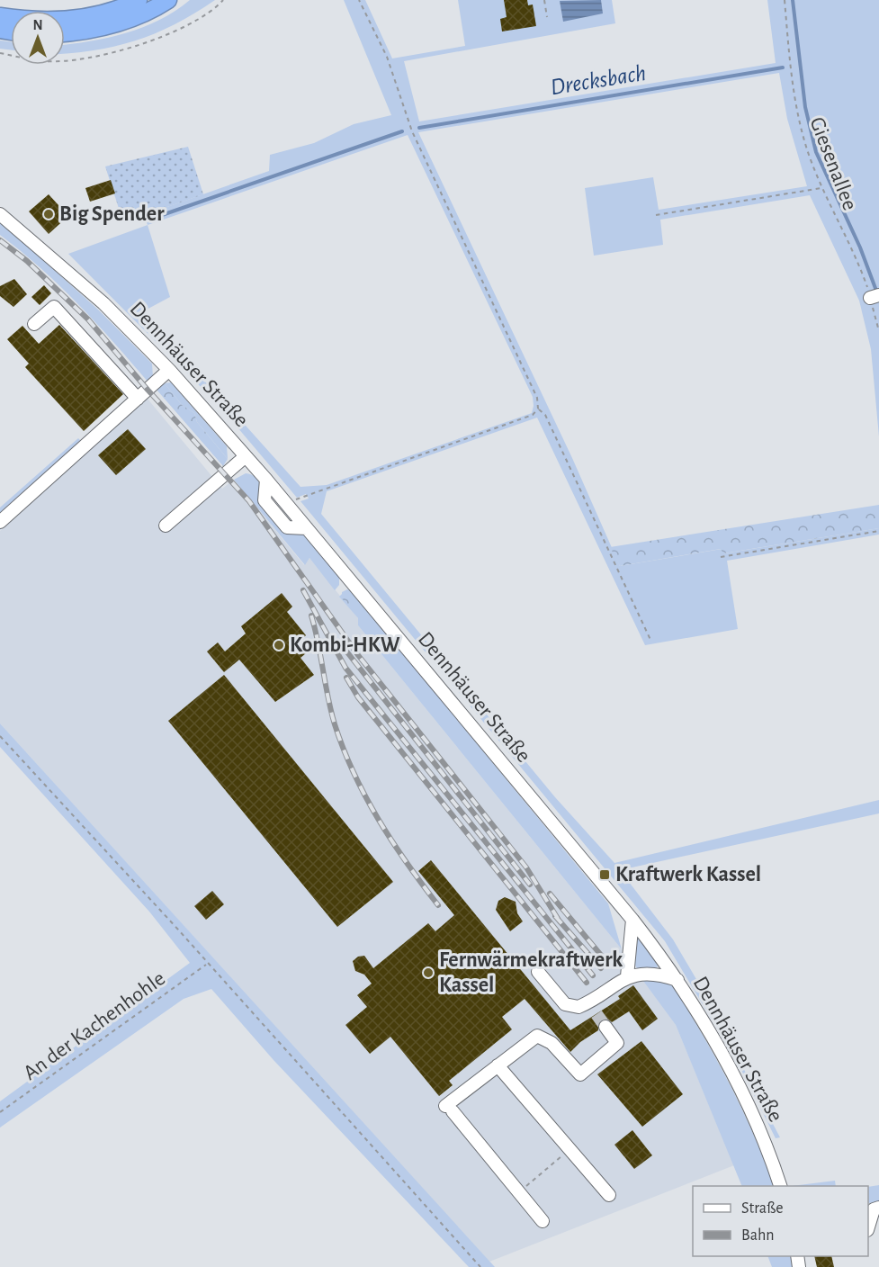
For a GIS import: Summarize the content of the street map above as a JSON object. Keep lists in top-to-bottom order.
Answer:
{
  "streets": {
    "street": ["Dennhäuser Straße"],
    "path": ["Giesenallee", "An der Kachenhohle"]
  },
  "water": ["Drecksbach"],
  "places": {
    "other": ["Big Spender", "Kombi-HKW", "Fernwärmekraftwerk Kassel"],
    "transit": ["Kraftwerk Kassel"]
  },
  "legend": ["Straße", "Bahn"],
  "north": "top"
}
